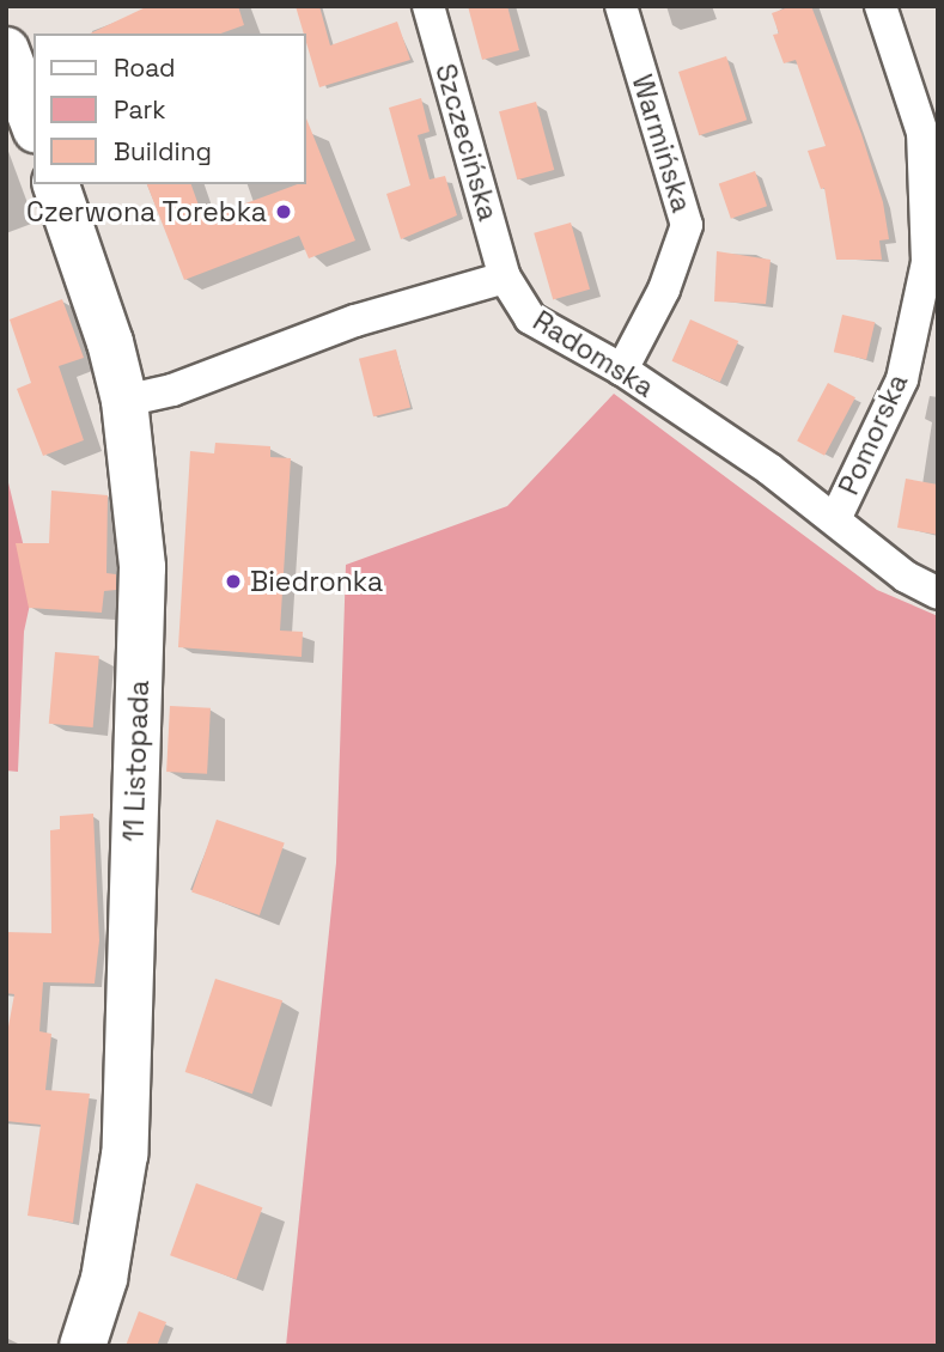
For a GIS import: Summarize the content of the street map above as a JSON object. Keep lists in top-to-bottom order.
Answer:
{
  "streets": {
    "main road": ["11 Listopada"],
    "street": [
      "Szczecińska",
      "Warmińska",
      "Radomska",
      "Pomorska"
    ]
  },
  "crossings": [
    ["Szczecińska", "Radomska"],
    ["Warmińska", "Radomska"],
    ["Radomska", "Pomorska"]
  ],
  "places": ["Czerwona Torebka", "Biedronka"],
  "legend": ["Road", "Park", "Building"]
}
